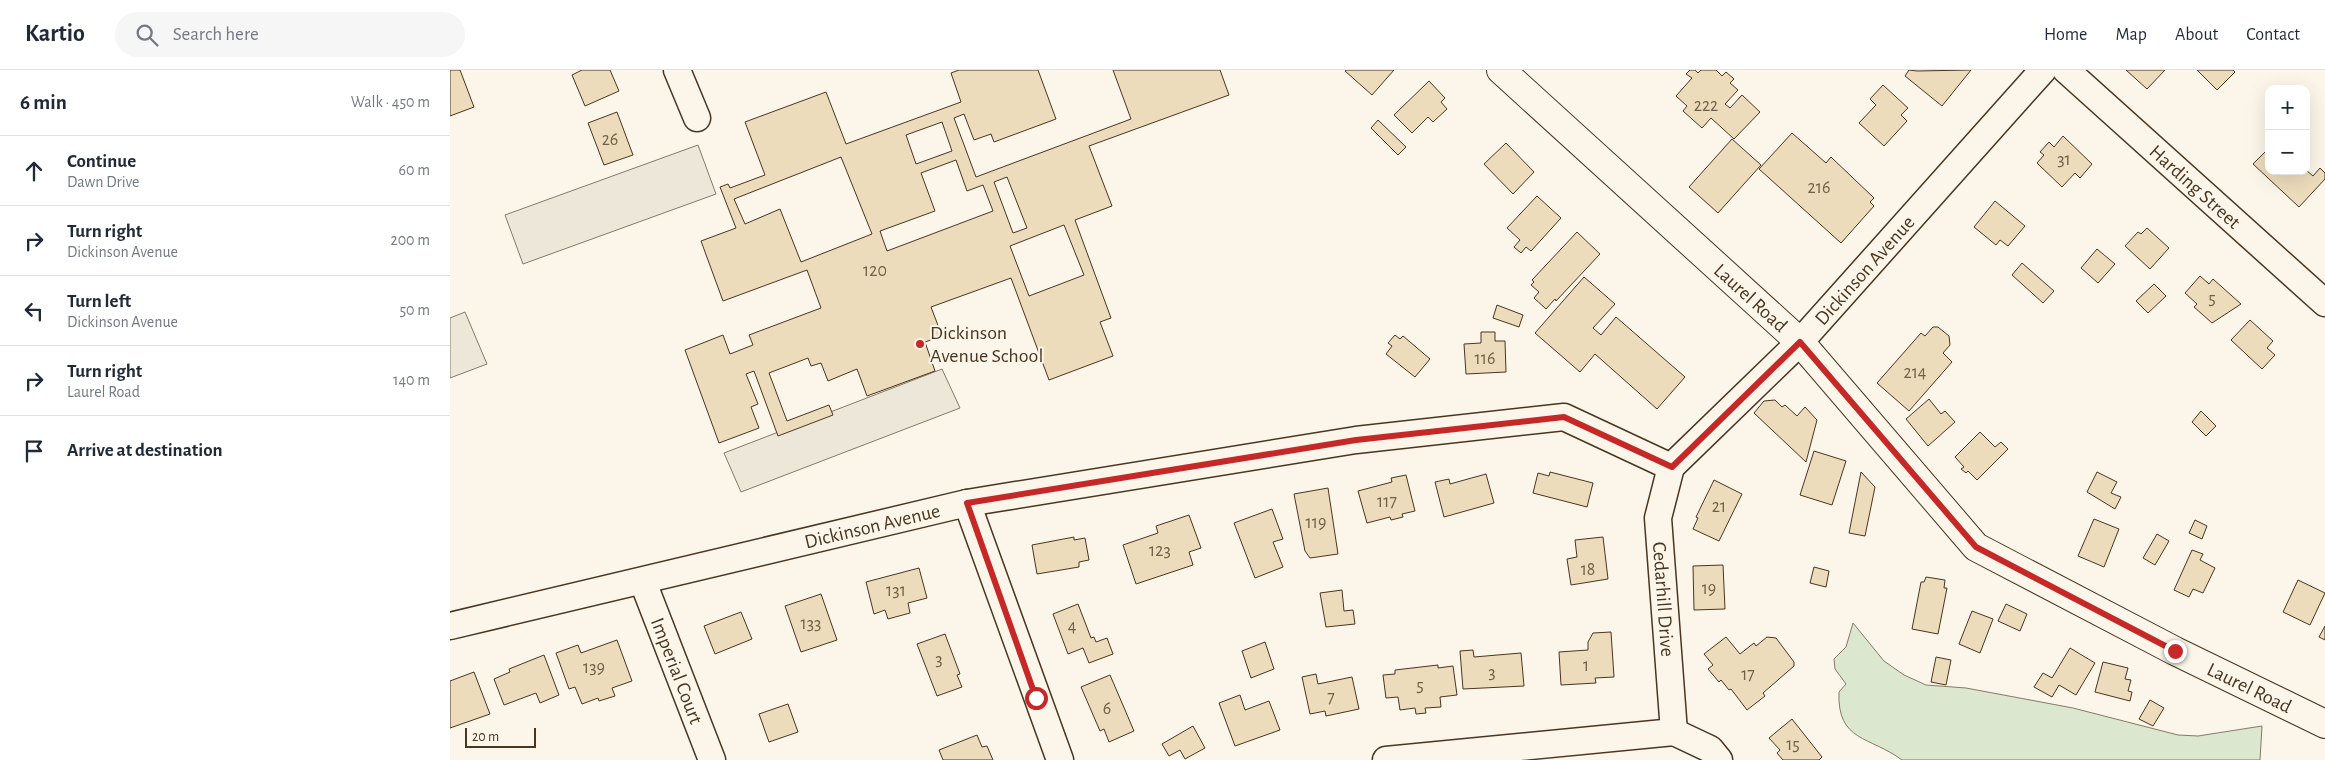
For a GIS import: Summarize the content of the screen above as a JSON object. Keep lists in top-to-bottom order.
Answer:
{
  "streets": {
    "main road": ["Laurel Road"],
    "street": [
      "Harding Street",
      "Dickinson Avenue",
      "Cedarhill Drive",
      "Imperial Court"
    ]
  },
  "crossings": [
    ["Dickinson Avenue", "Laurel Road"],
    ["Dickinson Avenue", "Cedarhill Drive"],
    ["Dickinson Avenue", "Imperial Court"]
  ],
  "places": ["Dickinson Avenue School"],
  "house_numbers": [
    "222",
    "26",
    "31",
    "216",
    "120",
    "5",
    "116",
    "214",
    "117",
    "21",
    "119",
    "123",
    "18",
    "19",
    "131",
    "133",
    "4",
    "3",
    "1",
    "139",
    "3",
    "17",
    "5",
    "7",
    "6",
    "15"
  ],
  "scale_bar": "20 m",
  "page": {
    "header": "Kartio",
    "search": "Search here",
    "nav": [
      "Home",
      "Map",
      "About",
      "Contact"
    ],
    "heading": ["6 min", "Walk · 450 m"],
    "map_buttons": ["+", "−"],
    "list": [
      ["Continue", "Dawn Drive", "60 m"],
      ["Turn right", "Dickinson Avenue", "200 m"],
      ["Turn left", "Dickinson Avenue", "50 m"],
      ["Turn right", "Laurel Road", "140 m"],
      "Arrive at destination"
    ],
    "scale": "20 m"
  }
}
